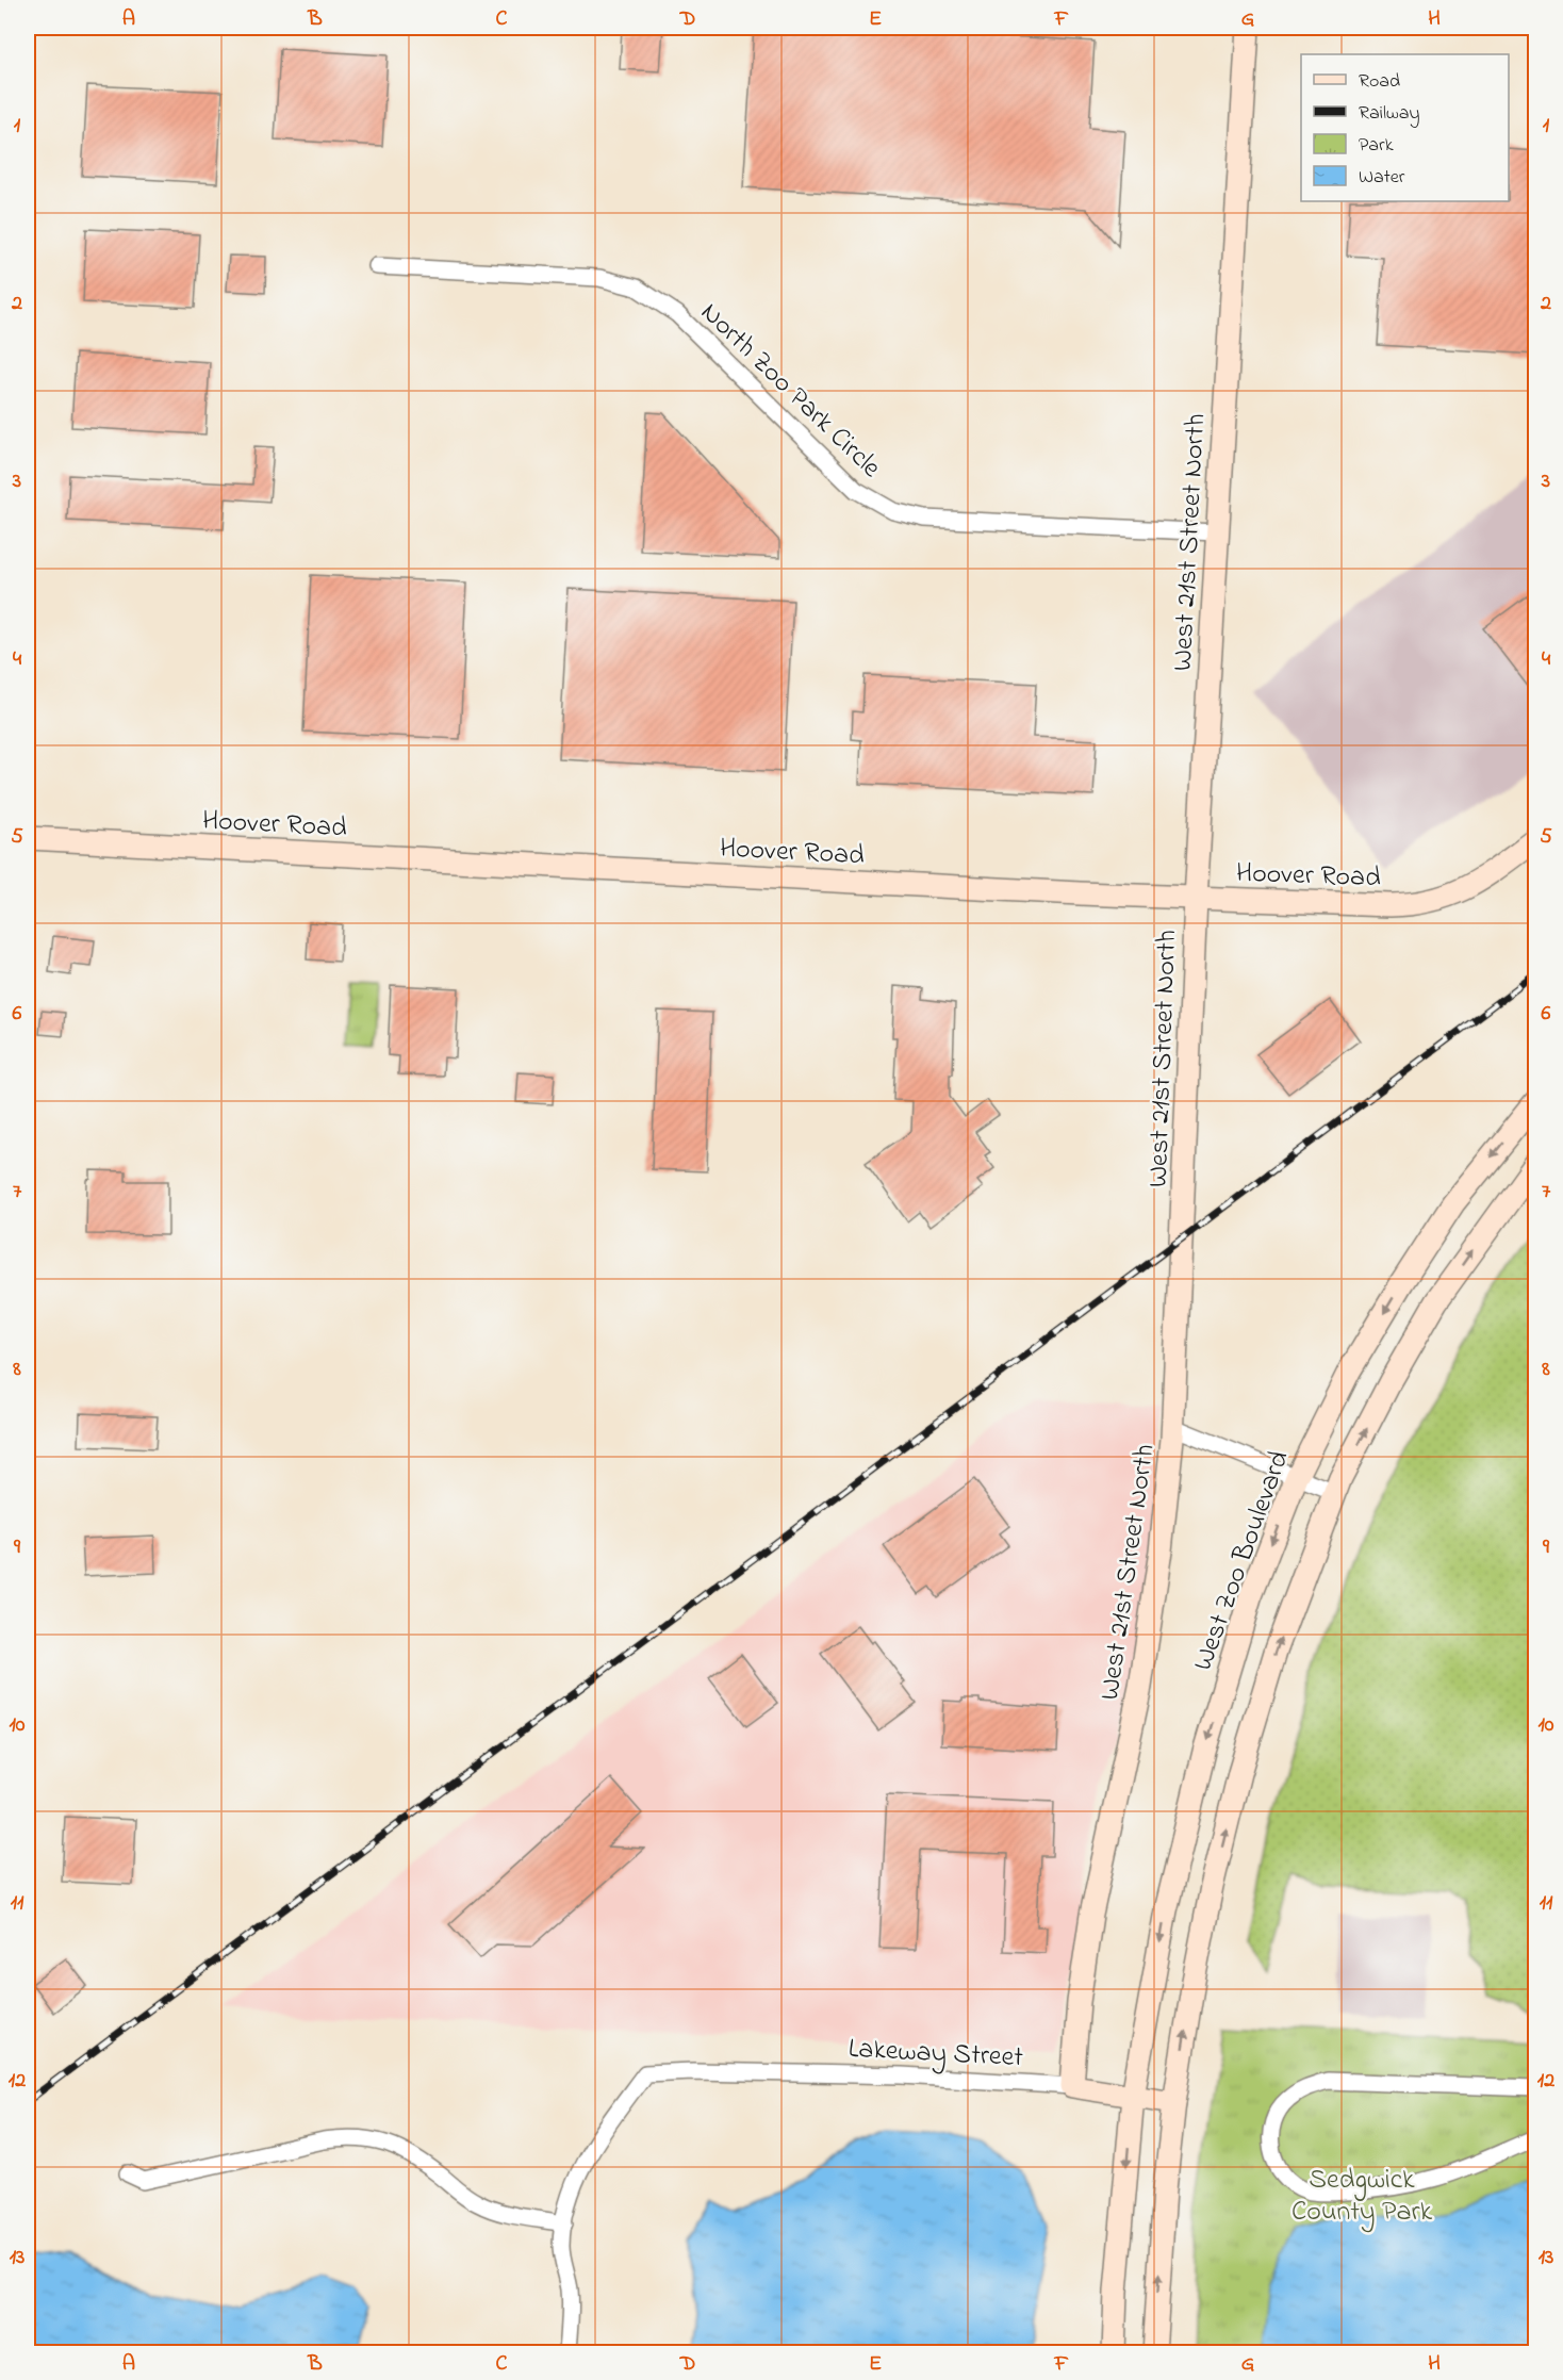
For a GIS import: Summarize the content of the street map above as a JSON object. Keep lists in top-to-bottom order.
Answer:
{
  "streets": {
    "street": [
      "North Zoo Park Circle",
      "West 21st Street North",
      "Hoover Road",
      "West Zoo Boulevard",
      "Lakeway Street"
    ]
  },
  "crossings": [
    ["North Zoo Park Circle", "West 21st Street North"],
    ["West 21st Street North", "Hoover Road"],
    ["West 21st Street North", "Lakeway Street"],
    ["West Zoo Boulevard", "Lakeway Street"]
  ],
  "parks": ["Sedgwick County Park"],
  "legend": [
    "Road",
    "Railway",
    "Park",
    "Water"
  ],
  "grid": {
    "columns": [
      "A",
      "B",
      "C",
      "D",
      "E",
      "F",
      "G",
      "H"
    ],
    "rows": [
      "1",
      "2",
      "3",
      "4",
      "5",
      "6",
      "7",
      "8",
      "9",
      "10",
      "11",
      "12",
      "13"
    ]
  }
}
